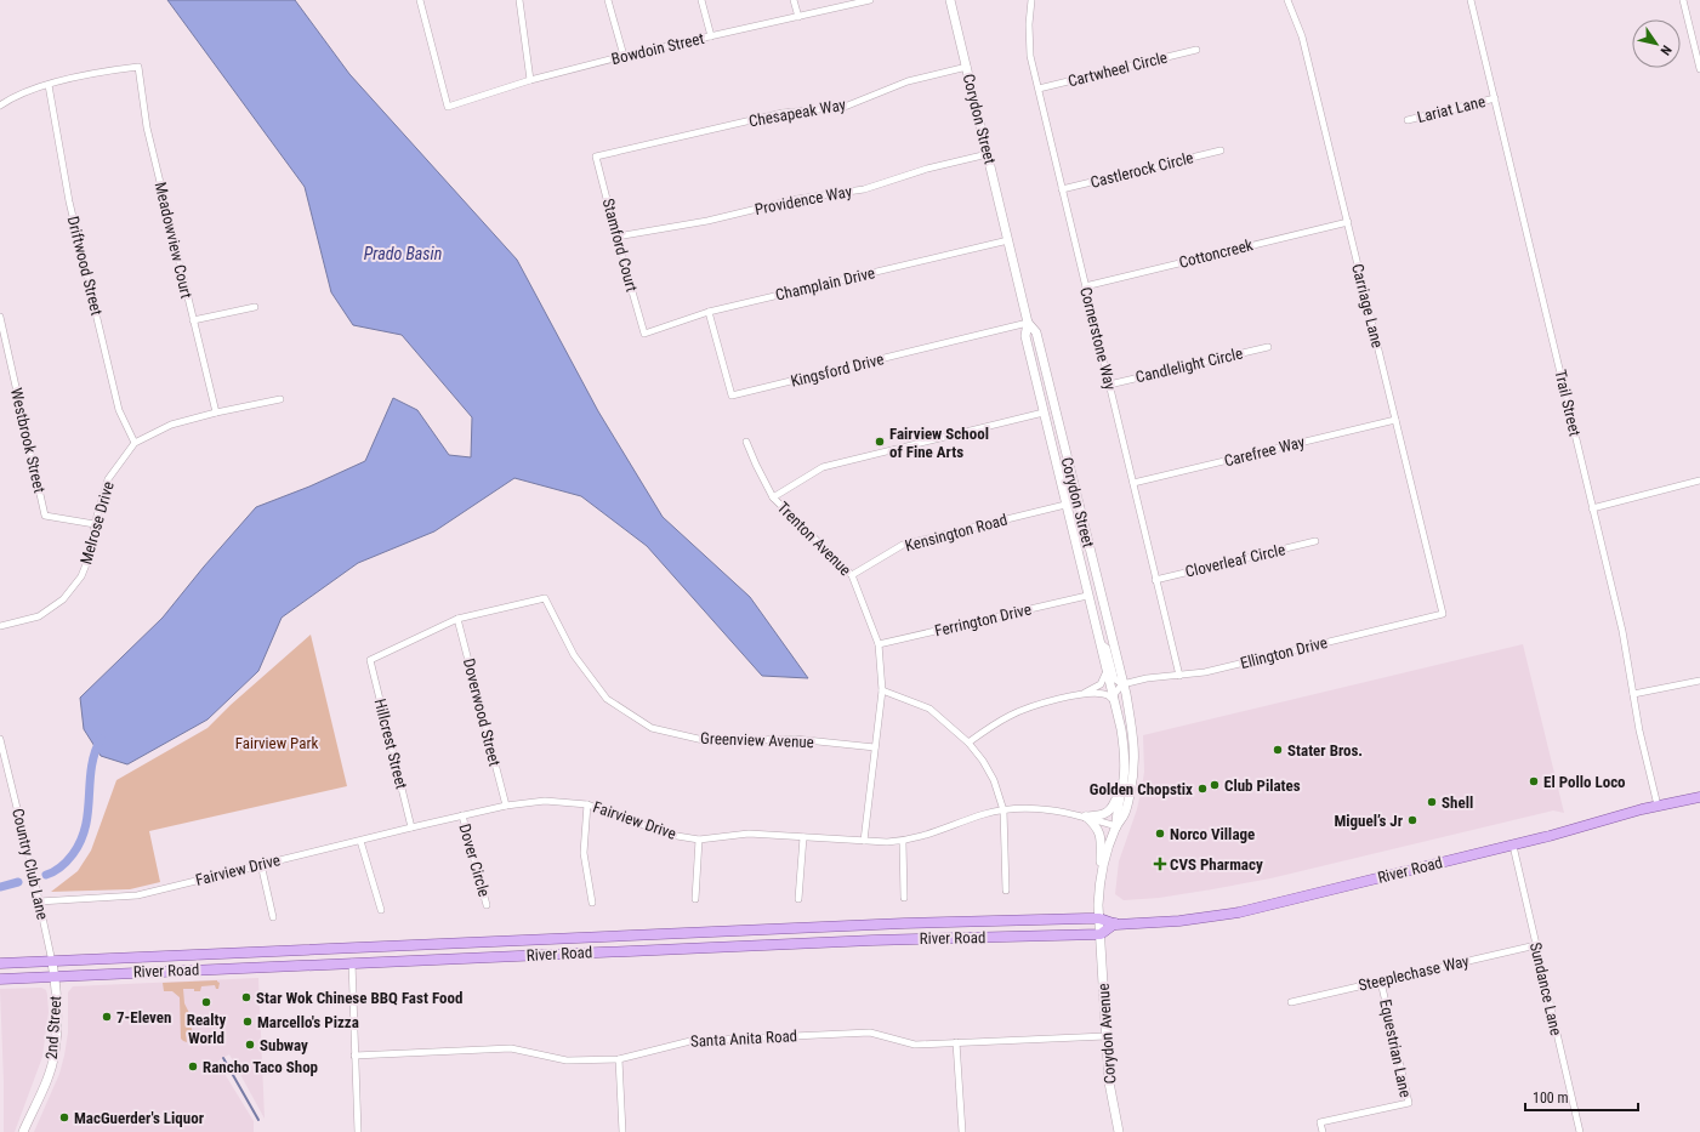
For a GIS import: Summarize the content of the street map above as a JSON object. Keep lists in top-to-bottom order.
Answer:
{
  "streets": {
    "main road": [
      "Corydon Street",
      "River Road",
      "2nd Street",
      "Corydon Avenue"
    ],
    "street": [
      "Bowdoin Street",
      "Cartwheel Circle",
      "Lariat Lane",
      "Chesapeak Way",
      "Castlerock Circle",
      "Providence Way",
      "Meadowview Court",
      "Stamford Court",
      "Cottoncreek",
      "Driftwood Street",
      "Champlain Drive",
      "Carriage Lane",
      "Cornerstone Way",
      "Candlelight Circle",
      "Kingsford Drive",
      "Trail Street",
      "Westbrook Street",
      "Carefree Way",
      "Melrose Drive",
      "Kensington Road",
      "Trenton Avenue",
      "Cloverleaf Circle",
      "Ferrington Drive",
      "Ellington Drive",
      "Doverwood Street",
      "Greenview Avenue",
      "Hillcrest Street",
      "Fairview Drive",
      "Dover Circle",
      "Country Club Lane",
      "Steeplechase Way",
      "Sundance Lane",
      "Santa Anita Road",
      "Equestrian Lane"
    ]
  },
  "crossings": [
    ["Cartwheel Circle", "Cornerstone Way"],
    ["Lariat Lane", "Trail Street"],
    ["Chesapeak Way", "Corydon Street"],
    ["Chesapeak Way", "Stamford Court"],
    ["Corydon Street", "Providence Way"],
    ["Corydon Street", "Champlain Drive"],
    ["Corydon Street", "Kingsford Drive"],
    ["Corydon Street", "Kensington Road"],
    ["Corydon Street", "Ferrington Drive"],
    ["Corydon Street", "Ellington Drive"],
    ["Corydon Street", "Fairview Drive"],
    ["Corydon Street", "River Road"],
    ["Corydon Street", "Corydon Avenue"],
    ["Castlerock Circle", "Cornerstone Way"],
    ["Providence Way", "Stamford Court"],
    ["Meadowview Court", "Driftwood Street"],
    ["Meadowview Court", "Melrose Drive"],
    ["Stamford Court", "Champlain Drive"],
    ["Cottoncreek", "Carriage Lane"],
    ["Cottoncreek", "Cornerstone Way"],
    ["Driftwood Street", "Melrose Drive"],
    ["Champlain Drive", "Kingsford Drive"],
    ["Carriage Lane", "Carefree Way"],
    ["Carriage Lane", "Ellington Drive"],
    ["Cornerstone Way", "Candlelight Circle"],
    ["Cornerstone Way", "Carefree Way"],
    ["Cornerstone Way", "Cloverleaf Circle"],
    ["Cornerstone Way", "Ellington Drive"],
    ["Trail Street", "River Road"],
    ["Westbrook Street", "Melrose Drive"],
    ["Kensington Road", "Trenton Avenue"],
    ["Trenton Avenue", "Ferrington Drive"],
    ["Trenton Avenue", "Greenview Avenue"],
    ["Trenton Avenue", "Fairview Drive"],
    ["Doverwood Street", "Greenview Avenue"],
    ["Doverwood Street", "Fairview Drive"],
    ["Greenview Avenue", "Hillcrest Street"],
    ["Hillcrest Street", "Fairview Drive"],
    ["Fairview Drive", "Dover Circle"],
    ["Fairview Drive", "Country Club Lane"],
    ["Country Club Lane", "River Road"],
    ["Country Club Lane", "2nd Street"],
    ["River Road", "Sundance Lane"],
    ["River Road", "2nd Street"],
    ["River Road", "Corydon Avenue"],
    ["Steeplechase Way", "Sundance Lane"],
    ["Steeplechase Way", "Equestrian Lane"],
    ["Corydon Avenue", "Santa Anita Road"]
  ],
  "water": ["Prado Basin"],
  "parks": ["Fairview Park"],
  "places": {
    "other": [
      "Fairview School of Fine Arts",
      "Stater Bros.",
      "El Pollo Loco",
      "Club Pilates",
      "Golden Chopstix",
      "Shell",
      "Miguel’s Jr",
      "Norco Village",
      "Star Wok Chinese BBQ Fast Food",
      "Realty World",
      "7-Eleven",
      "Marcello's Pizza",
      "Subway",
      "Rancho Taco Shop",
      "MacGuerder's Liquor"
    ],
    "health": ["CVS Pharmacy"]
  },
  "scale_bar": "100 m",
  "north": "bottom right"
}
